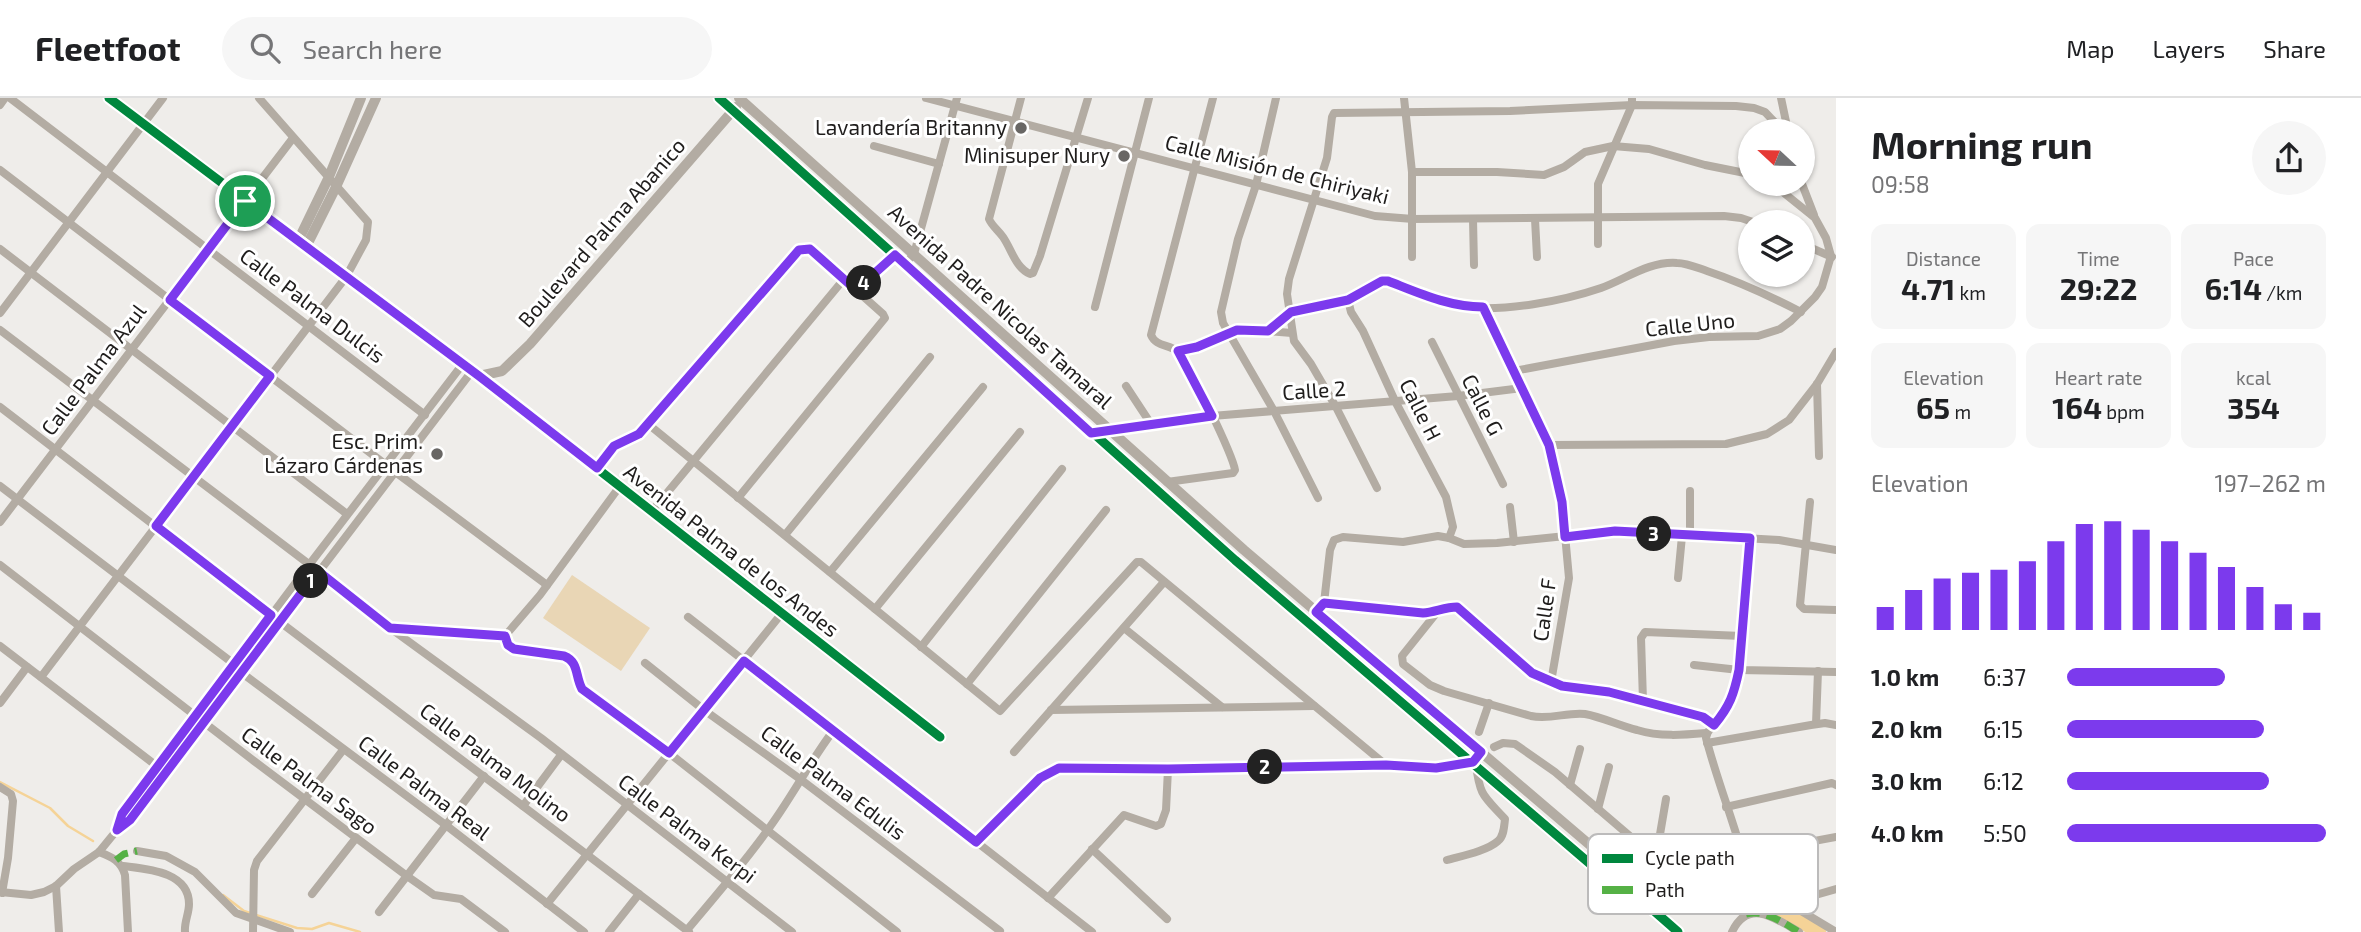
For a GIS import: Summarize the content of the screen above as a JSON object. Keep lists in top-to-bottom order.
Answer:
{
  "streets": {
    "street": [
      "Calle Misión de Chiriyaki",
      "Boulevard Palma Abanico",
      "Calle Palma Dulcis",
      "Avenida Padre Nicolas Tamaral",
      "Calle Uno",
      "Calle Palma Azul",
      "Calle 2",
      "Calle G",
      "Calle H",
      "Avenida Palma de los Andes",
      "Calle F",
      "Calle Palma Molino",
      "Calle Palma Sago",
      "Calle Palma Edulis",
      "Calle Palma Real",
      "Calle Palma Kerpi"
    ]
  },
  "crossings": [
    ["Boulevard Palma Abanico", "Calle Palma Dulcis"],
    ["Boulevard Palma Abanico", "Avenida Padre Nicolas Tamaral"],
    ["Boulevard Palma Abanico", "Avenida Palma de los Andes"],
    ["Boulevard Palma Abanico", "Calle Palma Molino"],
    ["Boulevard Palma Abanico", "Calle Palma Sago"],
    ["Boulevard Palma Abanico", "Calle Palma Real"],
    ["Boulevard Palma Abanico", "Calle Palma Kerpi"],
    ["Calle Palma Dulcis", "Calle Palma Azul"],
    ["Avenida Padre Nicolas Tamaral", "Calle 2"],
    ["Calle Uno", "Calle F"],
    ["Calle 2", "Calle G"],
    ["Calle 2", "Calle H"],
    ["Calle 2", "Calle F"]
  ],
  "places": ["Lavandería Britanny", "Minisuper Nury", "Esc. Prim. Lázaro Cárdenas"],
  "legend": ["Cycle path", "Path"],
  "north": "left",
  "page": {
    "header": "Fleetfoot",
    "search": "Search here",
    "nav": ["Map", "Layers", "Share"],
    "heading": ["Morning run", "09:58"],
    "stats": [
      ["Distance", "4.71 km"],
      ["Time", "29:22"],
      ["Pace", "6:14 /km"],
      ["Elevation", "65 m"],
      ["Heart rate", "164 bpm"],
      ["kcal", "354"]
    ],
    "pins": [
      "4",
      "3",
      "1",
      "2"
    ],
    "chart": ["Elevation", "197–262 m"],
    "list": [
      {
        "name": "1.0 km",
        "note": "6:37"
      },
      {
        "name": "2.0 km",
        "note": "6:15"
      },
      {
        "name": "3.0 km",
        "note": "6:12"
      },
      {
        "name": "4.0 km",
        "note": "5:50"
      }
    ]
  }
}
